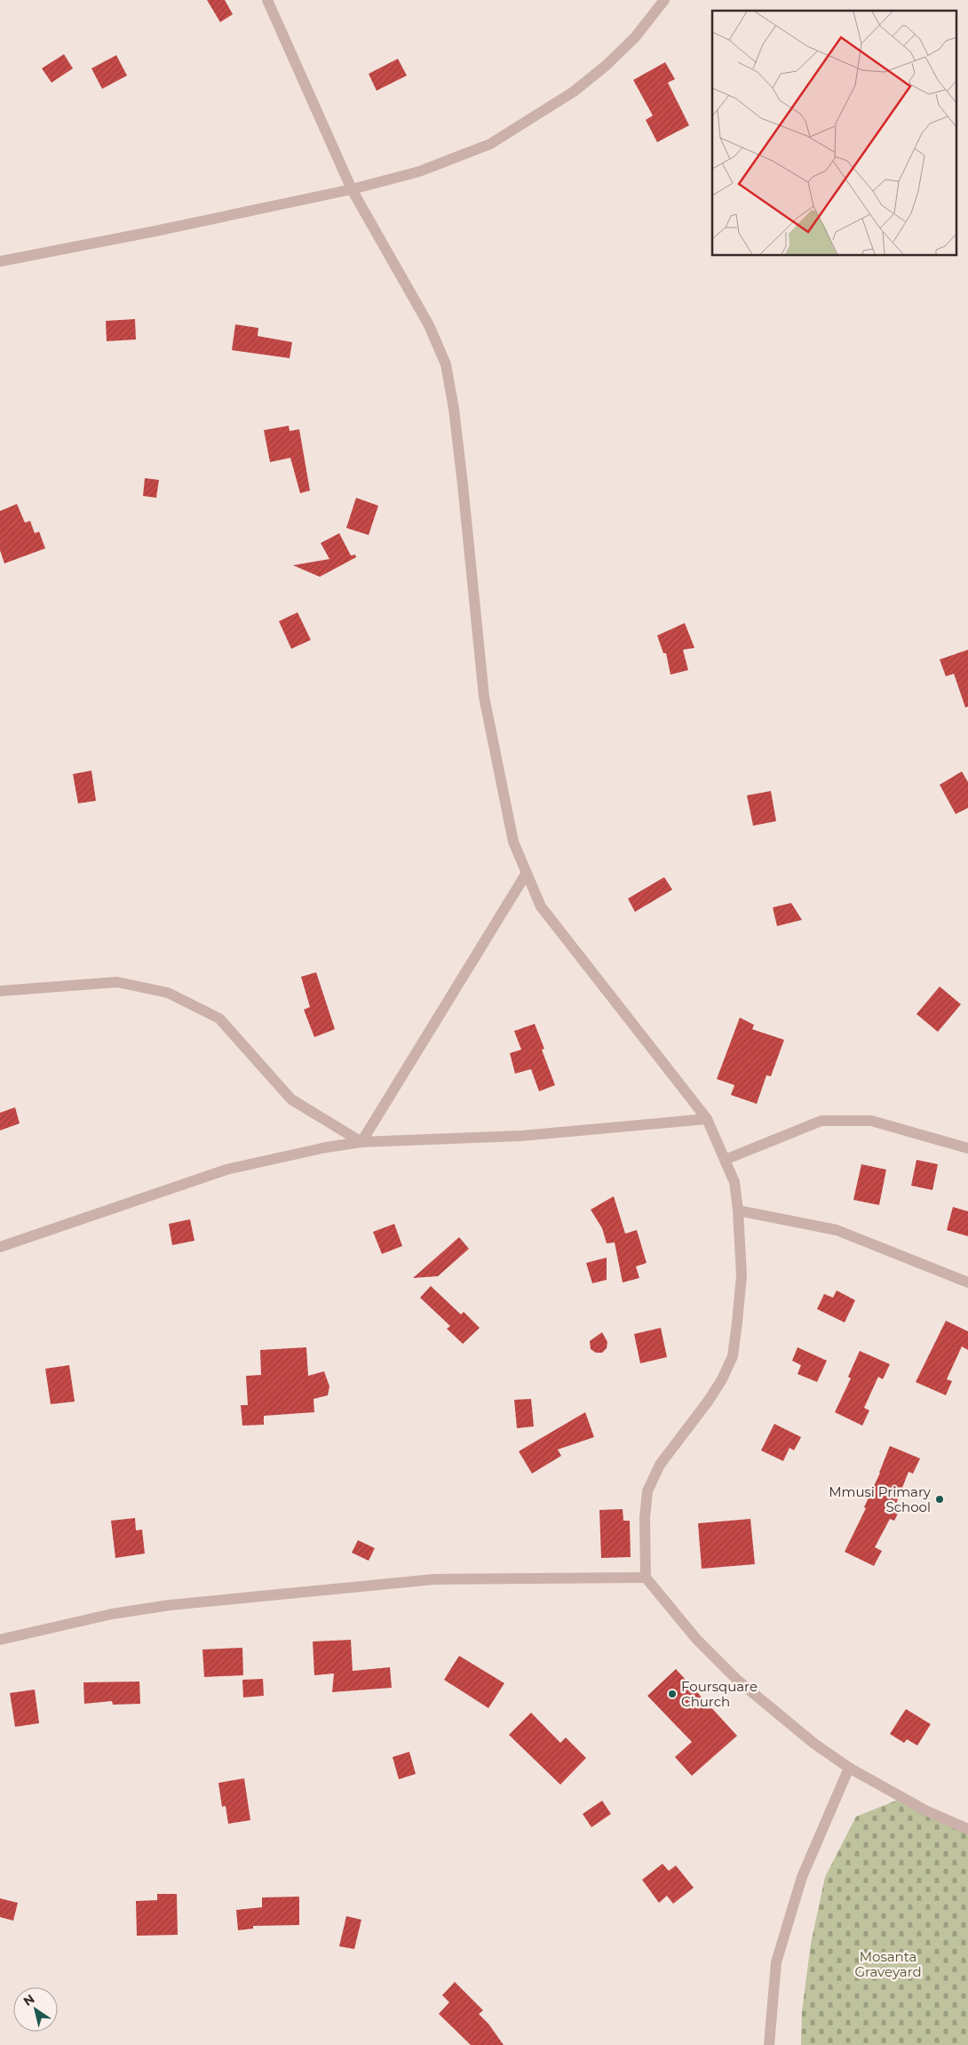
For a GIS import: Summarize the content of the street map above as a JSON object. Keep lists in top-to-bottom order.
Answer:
{
  "parks": ["Mosanta Graveyard"],
  "places": ["Mmusi Primary School", "Foursquare Church"],
  "north": "top left"
}
